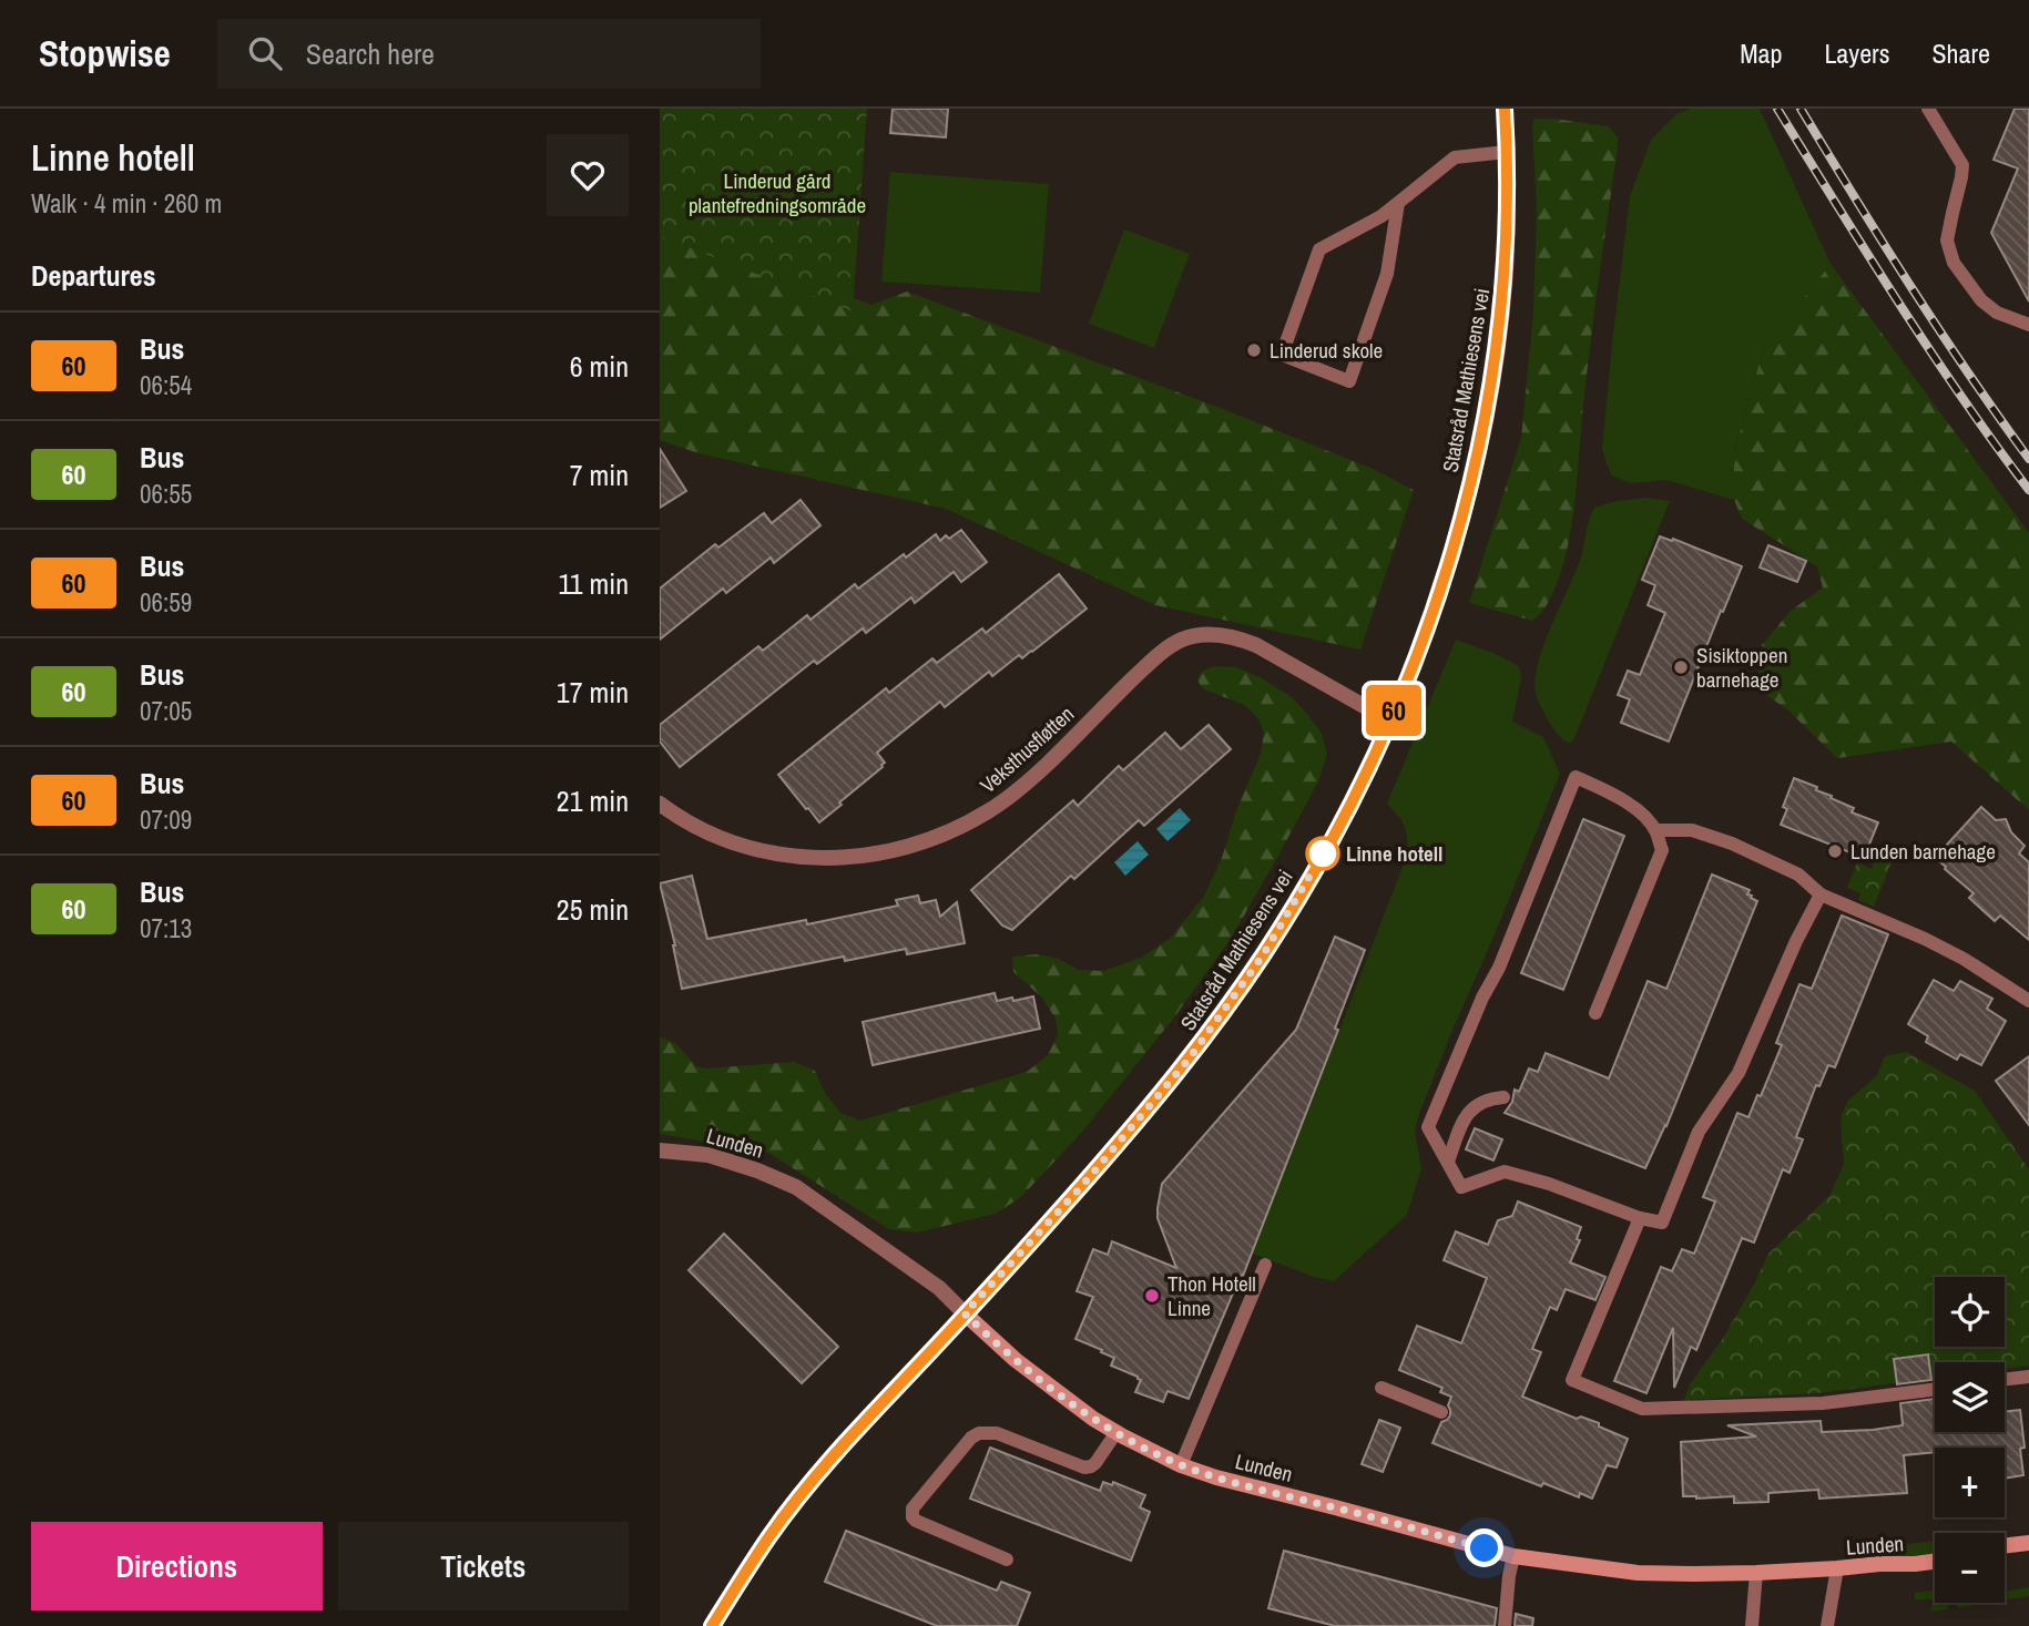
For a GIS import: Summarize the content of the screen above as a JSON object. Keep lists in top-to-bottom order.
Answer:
{
  "streets": {
    "street": ["Statsråd Mathiesens vei", "Veksthusfløtten", "Lunden"]
  },
  "crossings": [
    ["Statsråd Mathiesens vei", "Veksthusfløtten"],
    ["Statsråd Mathiesens vei", "Lunden"]
  ],
  "parks": ["Linderud gård plantefredningsområde"],
  "places": [
    "Linderud skole",
    "Sisiktoppen barnehage",
    "Lunden barnehage",
    "Linne hotell",
    "Thon Hotell Linne"
  ],
  "lines": ["bus line 60"],
  "page": {
    "header": "Stopwise",
    "search": "Search here",
    "nav": ["Map", "Layers", "Share"],
    "heading": [
      ["Linne hotell", "Walk · 4 min · 260 m"],
      "Departures"
    ],
    "on_map": "60",
    "list": [
      {
        "mark": "60",
        "name": "Bus",
        "note": "06:54",
        "value": "6 min"
      },
      {
        "mark": "60",
        "name": "Bus",
        "note": "06:55",
        "value": "7 min"
      },
      {
        "mark": "60",
        "name": "Bus",
        "note": "06:59",
        "value": "11 min"
      },
      {
        "mark": "60",
        "name": "Bus",
        "note": "07:05",
        "value": "17 min"
      },
      {
        "mark": "60",
        "name": "Bus",
        "note": "07:09",
        "value": "21 min"
      },
      {
        "mark": "60",
        "name": "Bus",
        "note": "07:13",
        "value": "25 min"
      }
    ],
    "map_buttons": ["+", "−"],
    "buttons": ["Directions", "Tickets"]
  }
}
